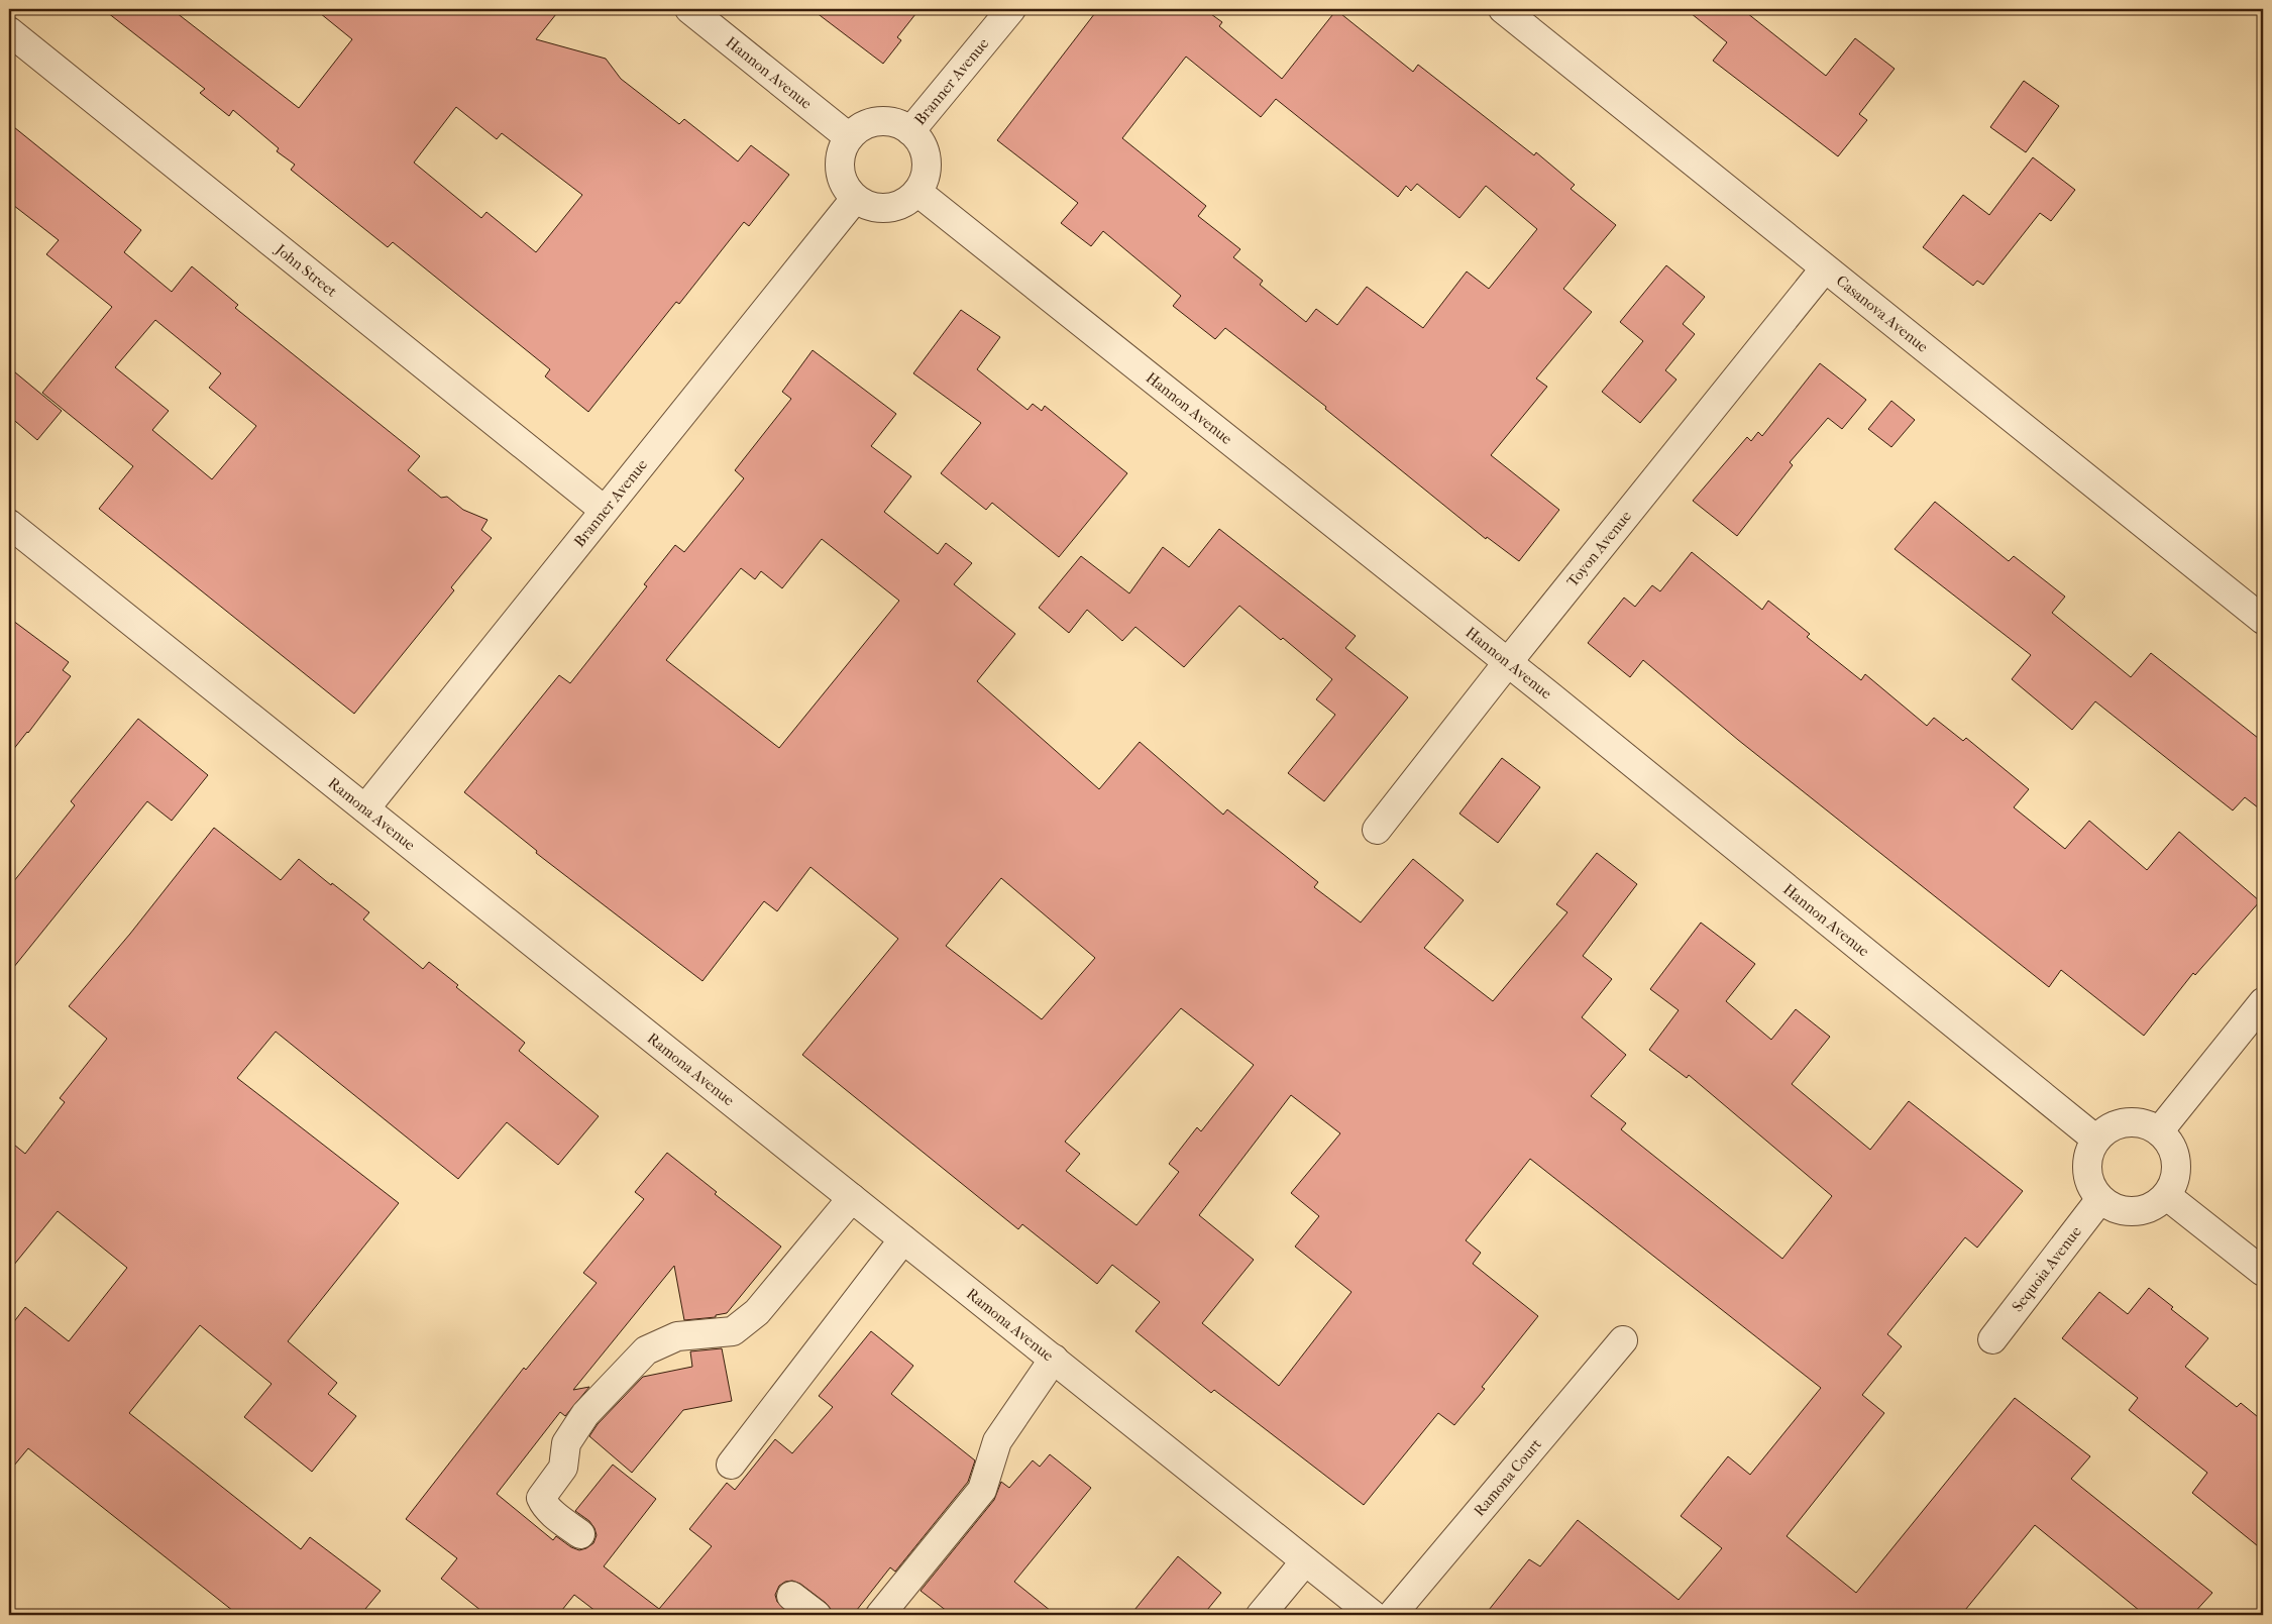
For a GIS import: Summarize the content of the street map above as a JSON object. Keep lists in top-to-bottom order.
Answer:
{
  "streets": {
    "street": [
      "Hannon Avenue",
      "Branner Avenue",
      "John Street",
      "Casanova Avenue",
      "Toyon Avenue",
      "Ramona Avenue",
      "Sequoia Avenue",
      "Ramona Court"
    ]
  },
  "crossings": [
    ["Hannon Avenue", "Branner Avenue"],
    ["Hannon Avenue", "Toyon Avenue"],
    ["Hannon Avenue", "Sequoia Avenue"],
    ["Branner Avenue", "John Street"],
    ["Branner Avenue", "Ramona Avenue"],
    ["Casanova Avenue", "Toyon Avenue"]
  ]
}
